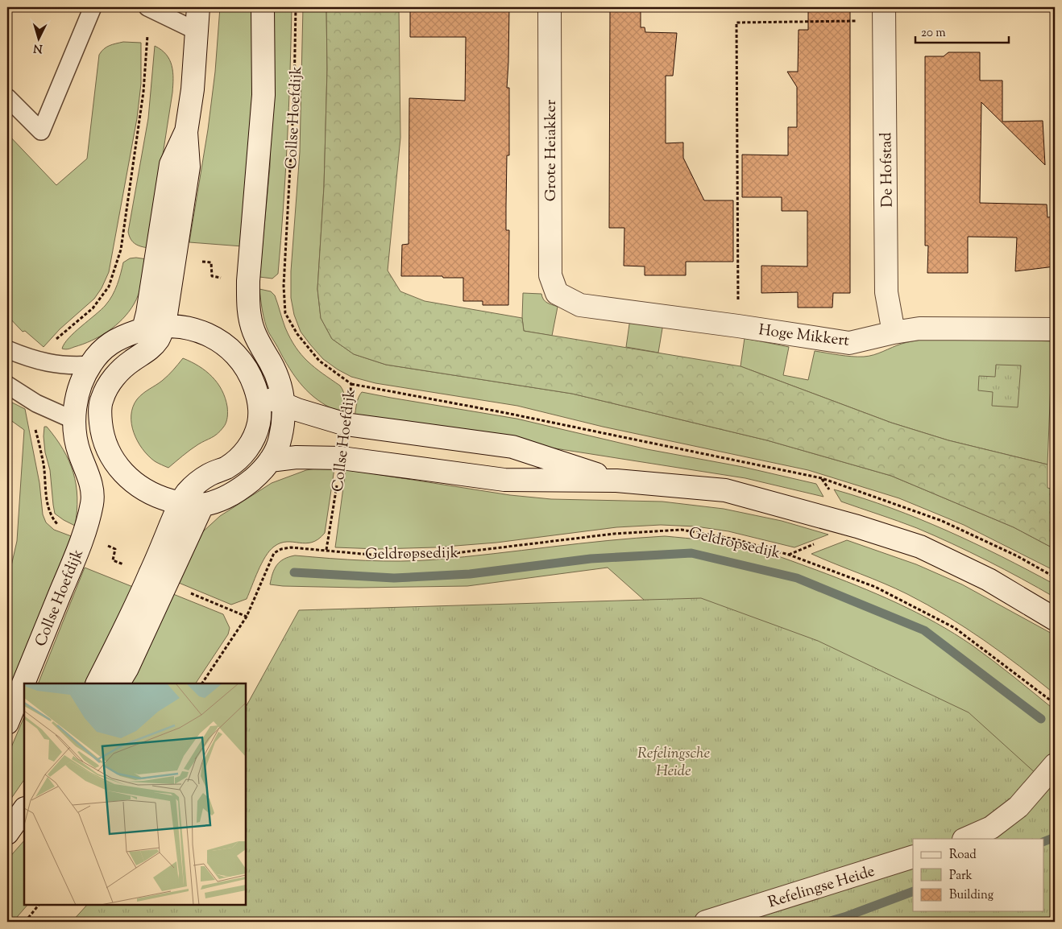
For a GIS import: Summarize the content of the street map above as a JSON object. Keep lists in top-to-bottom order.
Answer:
{
  "streets": {
    "street": [
      "Collse Hoefdijk",
      "Grote Heiakker",
      "De Hofstad",
      "Hoge Mikkert",
      "Refelingse Heide"
    ],
    "path": ["Geldropsedijk"]
  },
  "crossings": [
    ["Collse Hoefdijk", "Geldropsedijk"],
    ["Grote Heiakker", "Hoge Mikkert"],
    ["De Hofstad", "Hoge Mikkert"]
  ],
  "parks": ["Refelingsche Heide"],
  "legend": ["Road", "Park", "Building"],
  "scale_bar": "20 m",
  "north": "bottom"
}
